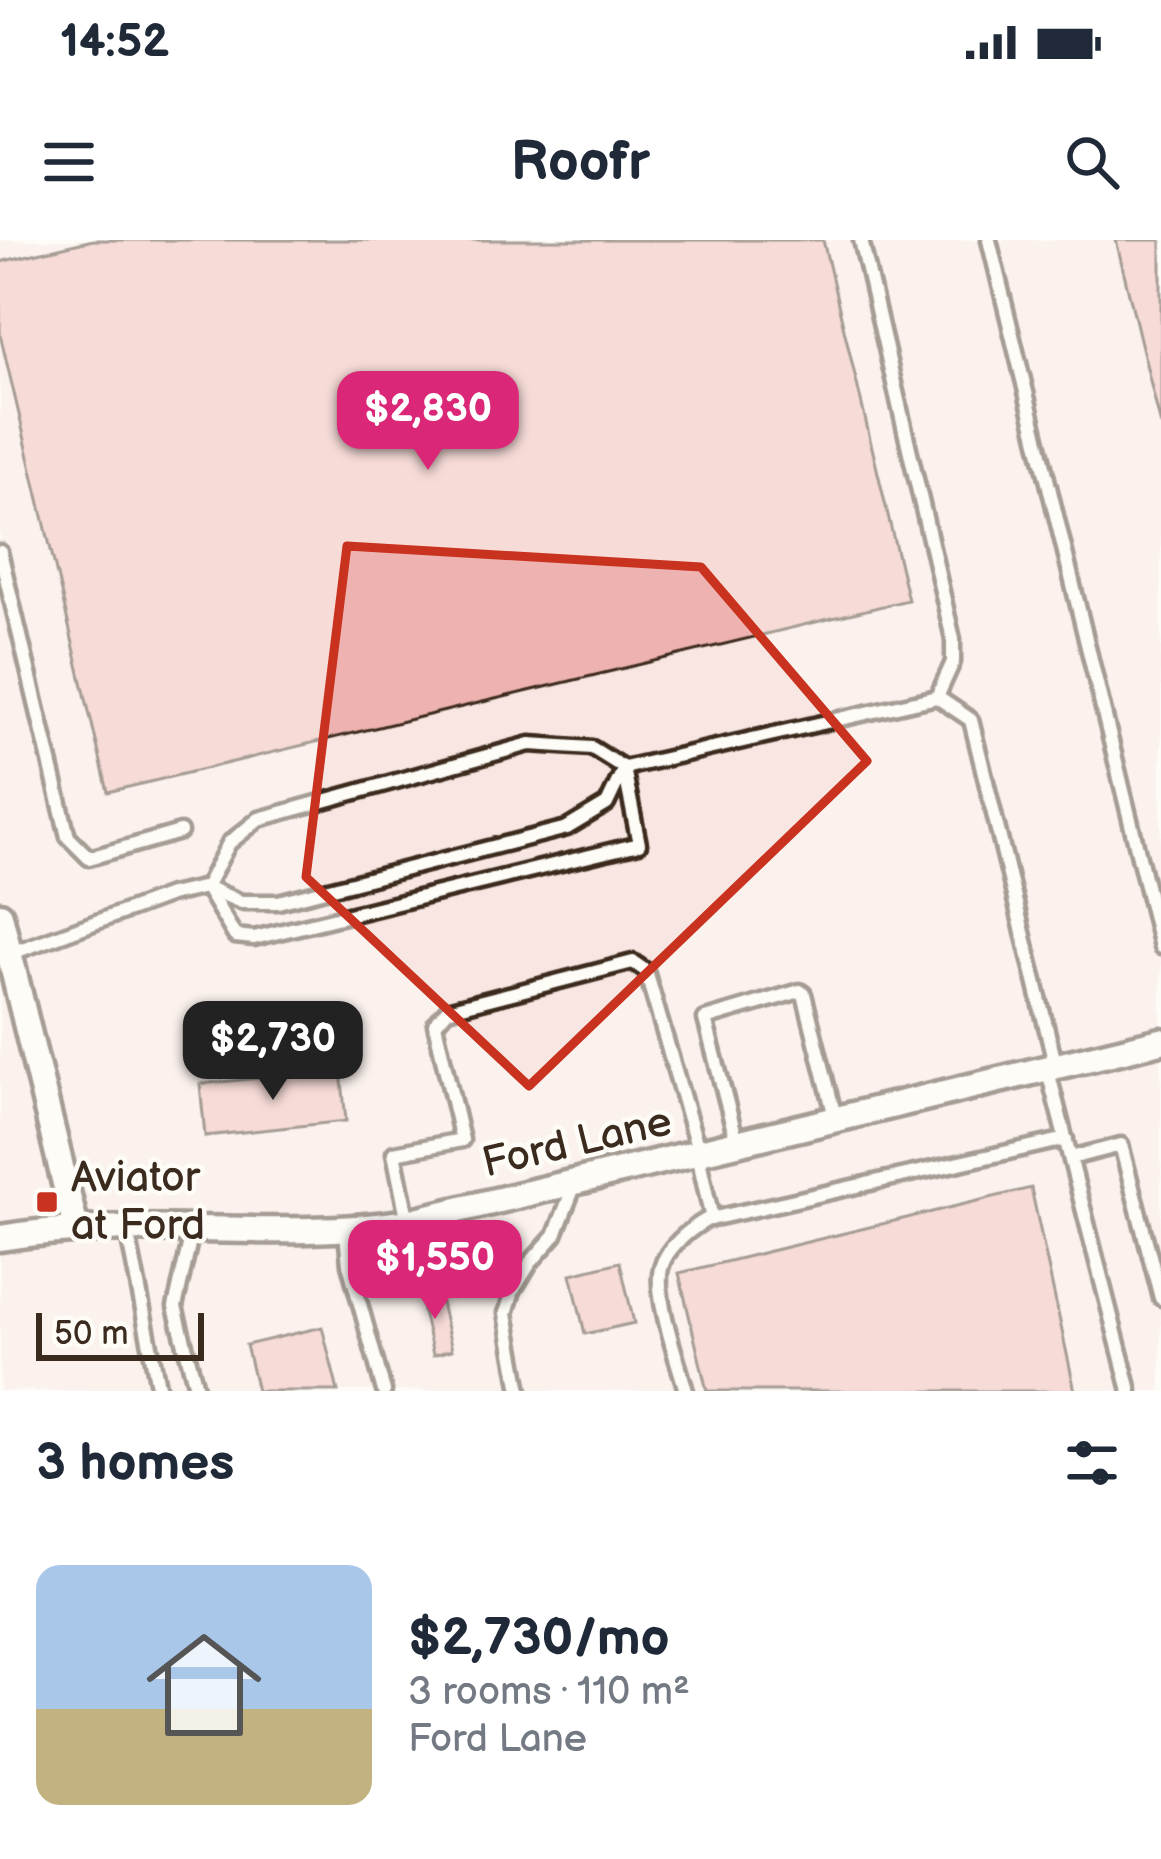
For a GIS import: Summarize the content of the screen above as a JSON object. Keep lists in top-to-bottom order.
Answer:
{
  "streets": {
    "street": ["Ford Lane"]
  },
  "places": {
    "transit": ["Aviator at Ford"]
  },
  "scale_bar": "50 m",
  "page": {
    "status": "14:52",
    "header": "Roofr",
    "price": ["$2,830", "$2,730", "$1,550"],
    "scale": "50 m",
    "heading": "3 homes",
    "list": [
      {
        "name": "$2,730/mo",
        "note": "3 rooms · 110 m² · Ford Lane"
      }
    ]
  }
}
